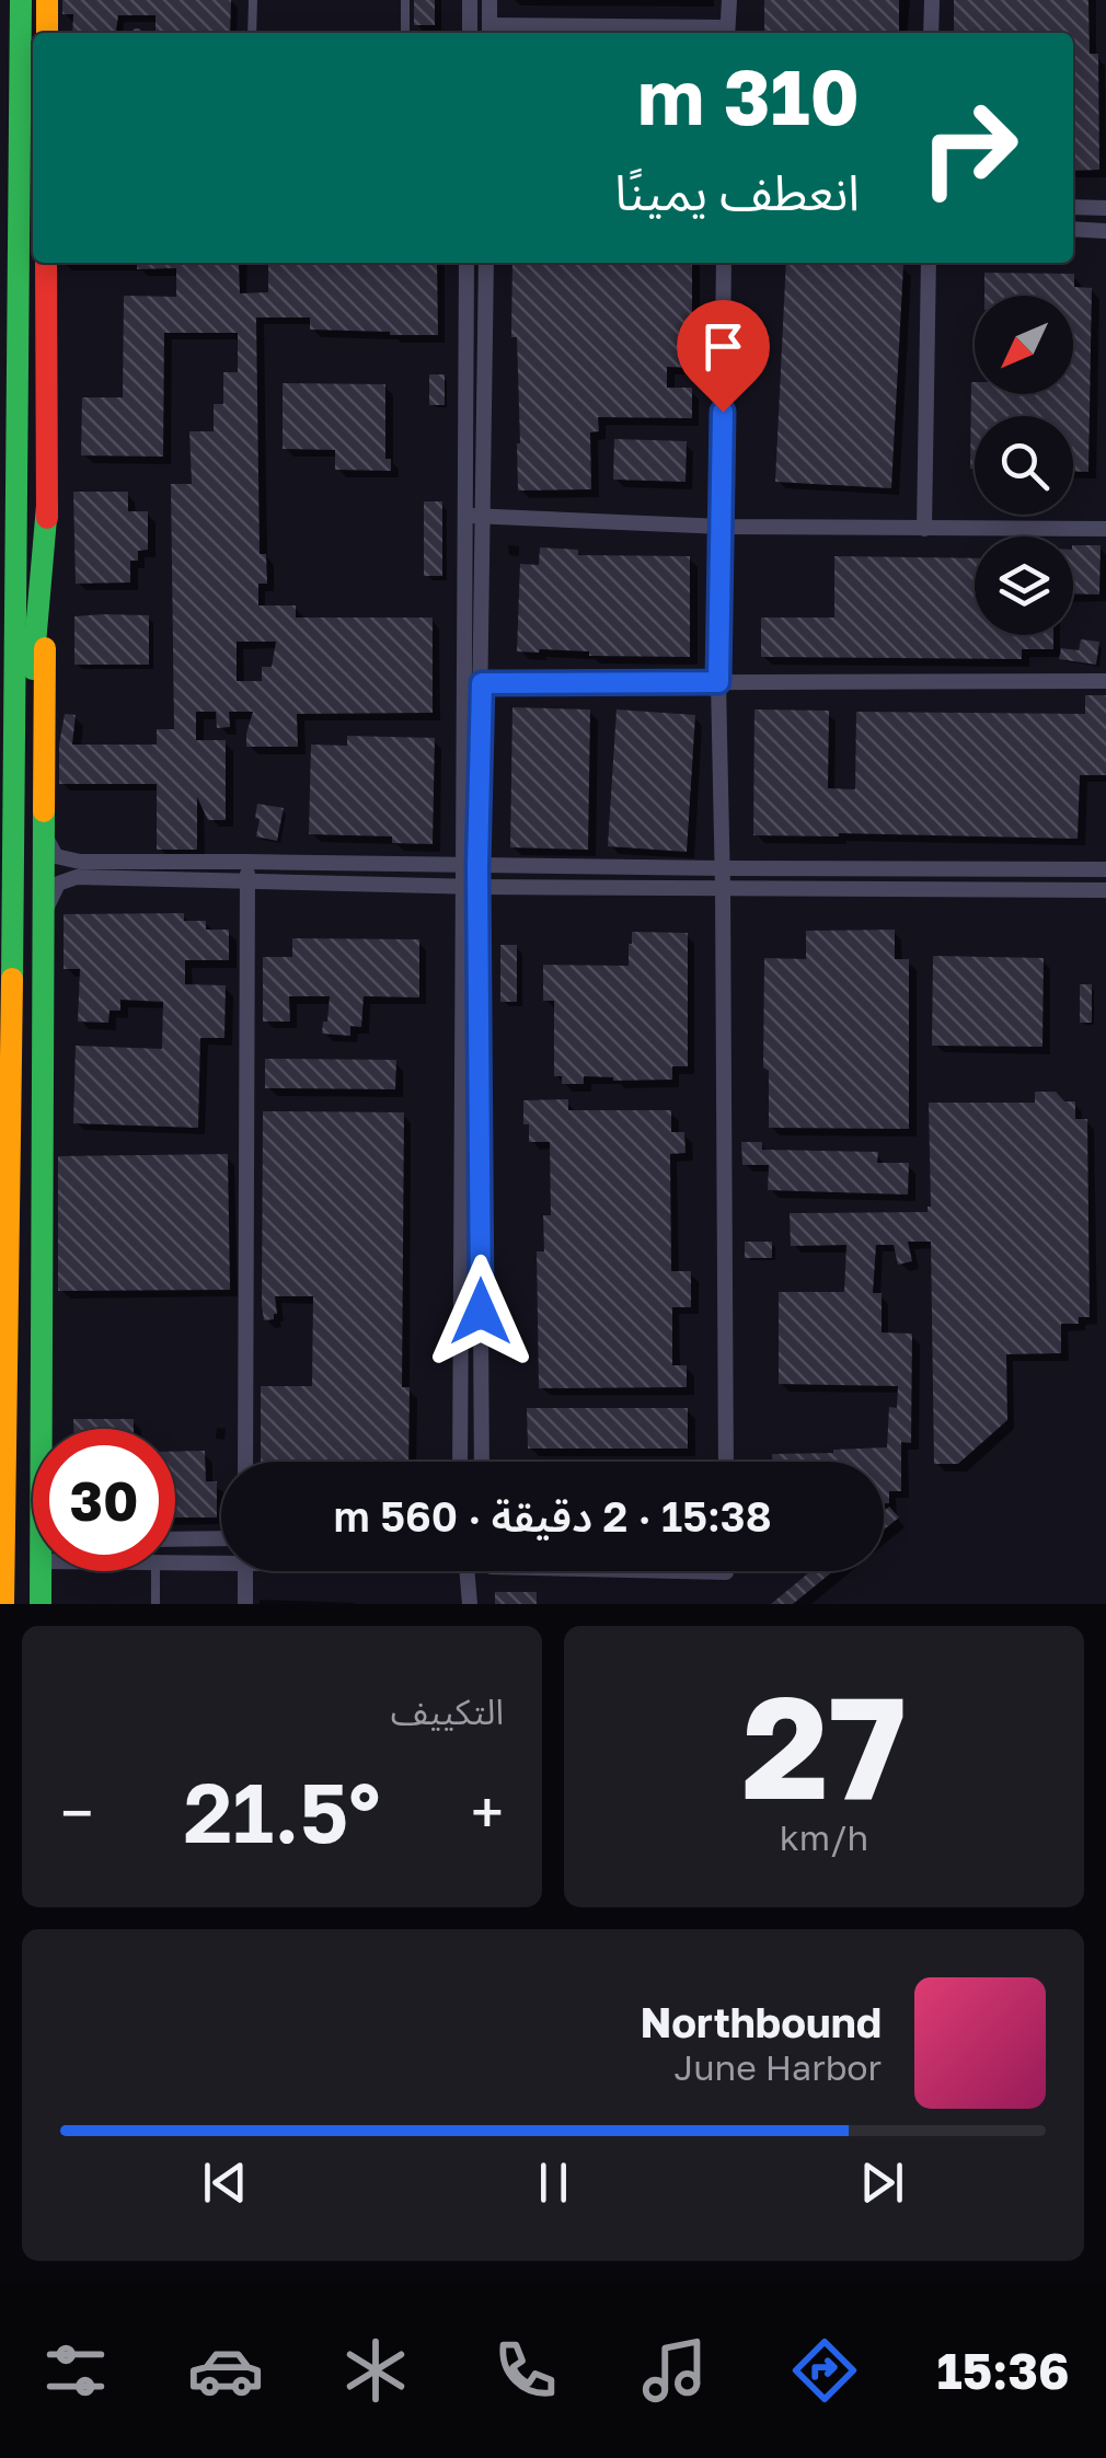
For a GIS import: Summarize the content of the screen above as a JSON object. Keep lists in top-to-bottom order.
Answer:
{
  "north": "bottom left",
  "page": {
    "turn": ["310 m", "انعطف يمينًا"],
    "limit": "30",
    "trip": "15:38 · 2 دقيقة · 560 m",
    "tile": [
      ["27", "km/h"],
      "التكييف"
    ],
    "heat": ["−", "21.5°", "+"],
    "song": ["Northbound", "June Harbor"],
    "tabs": "15:36"
  }
}
